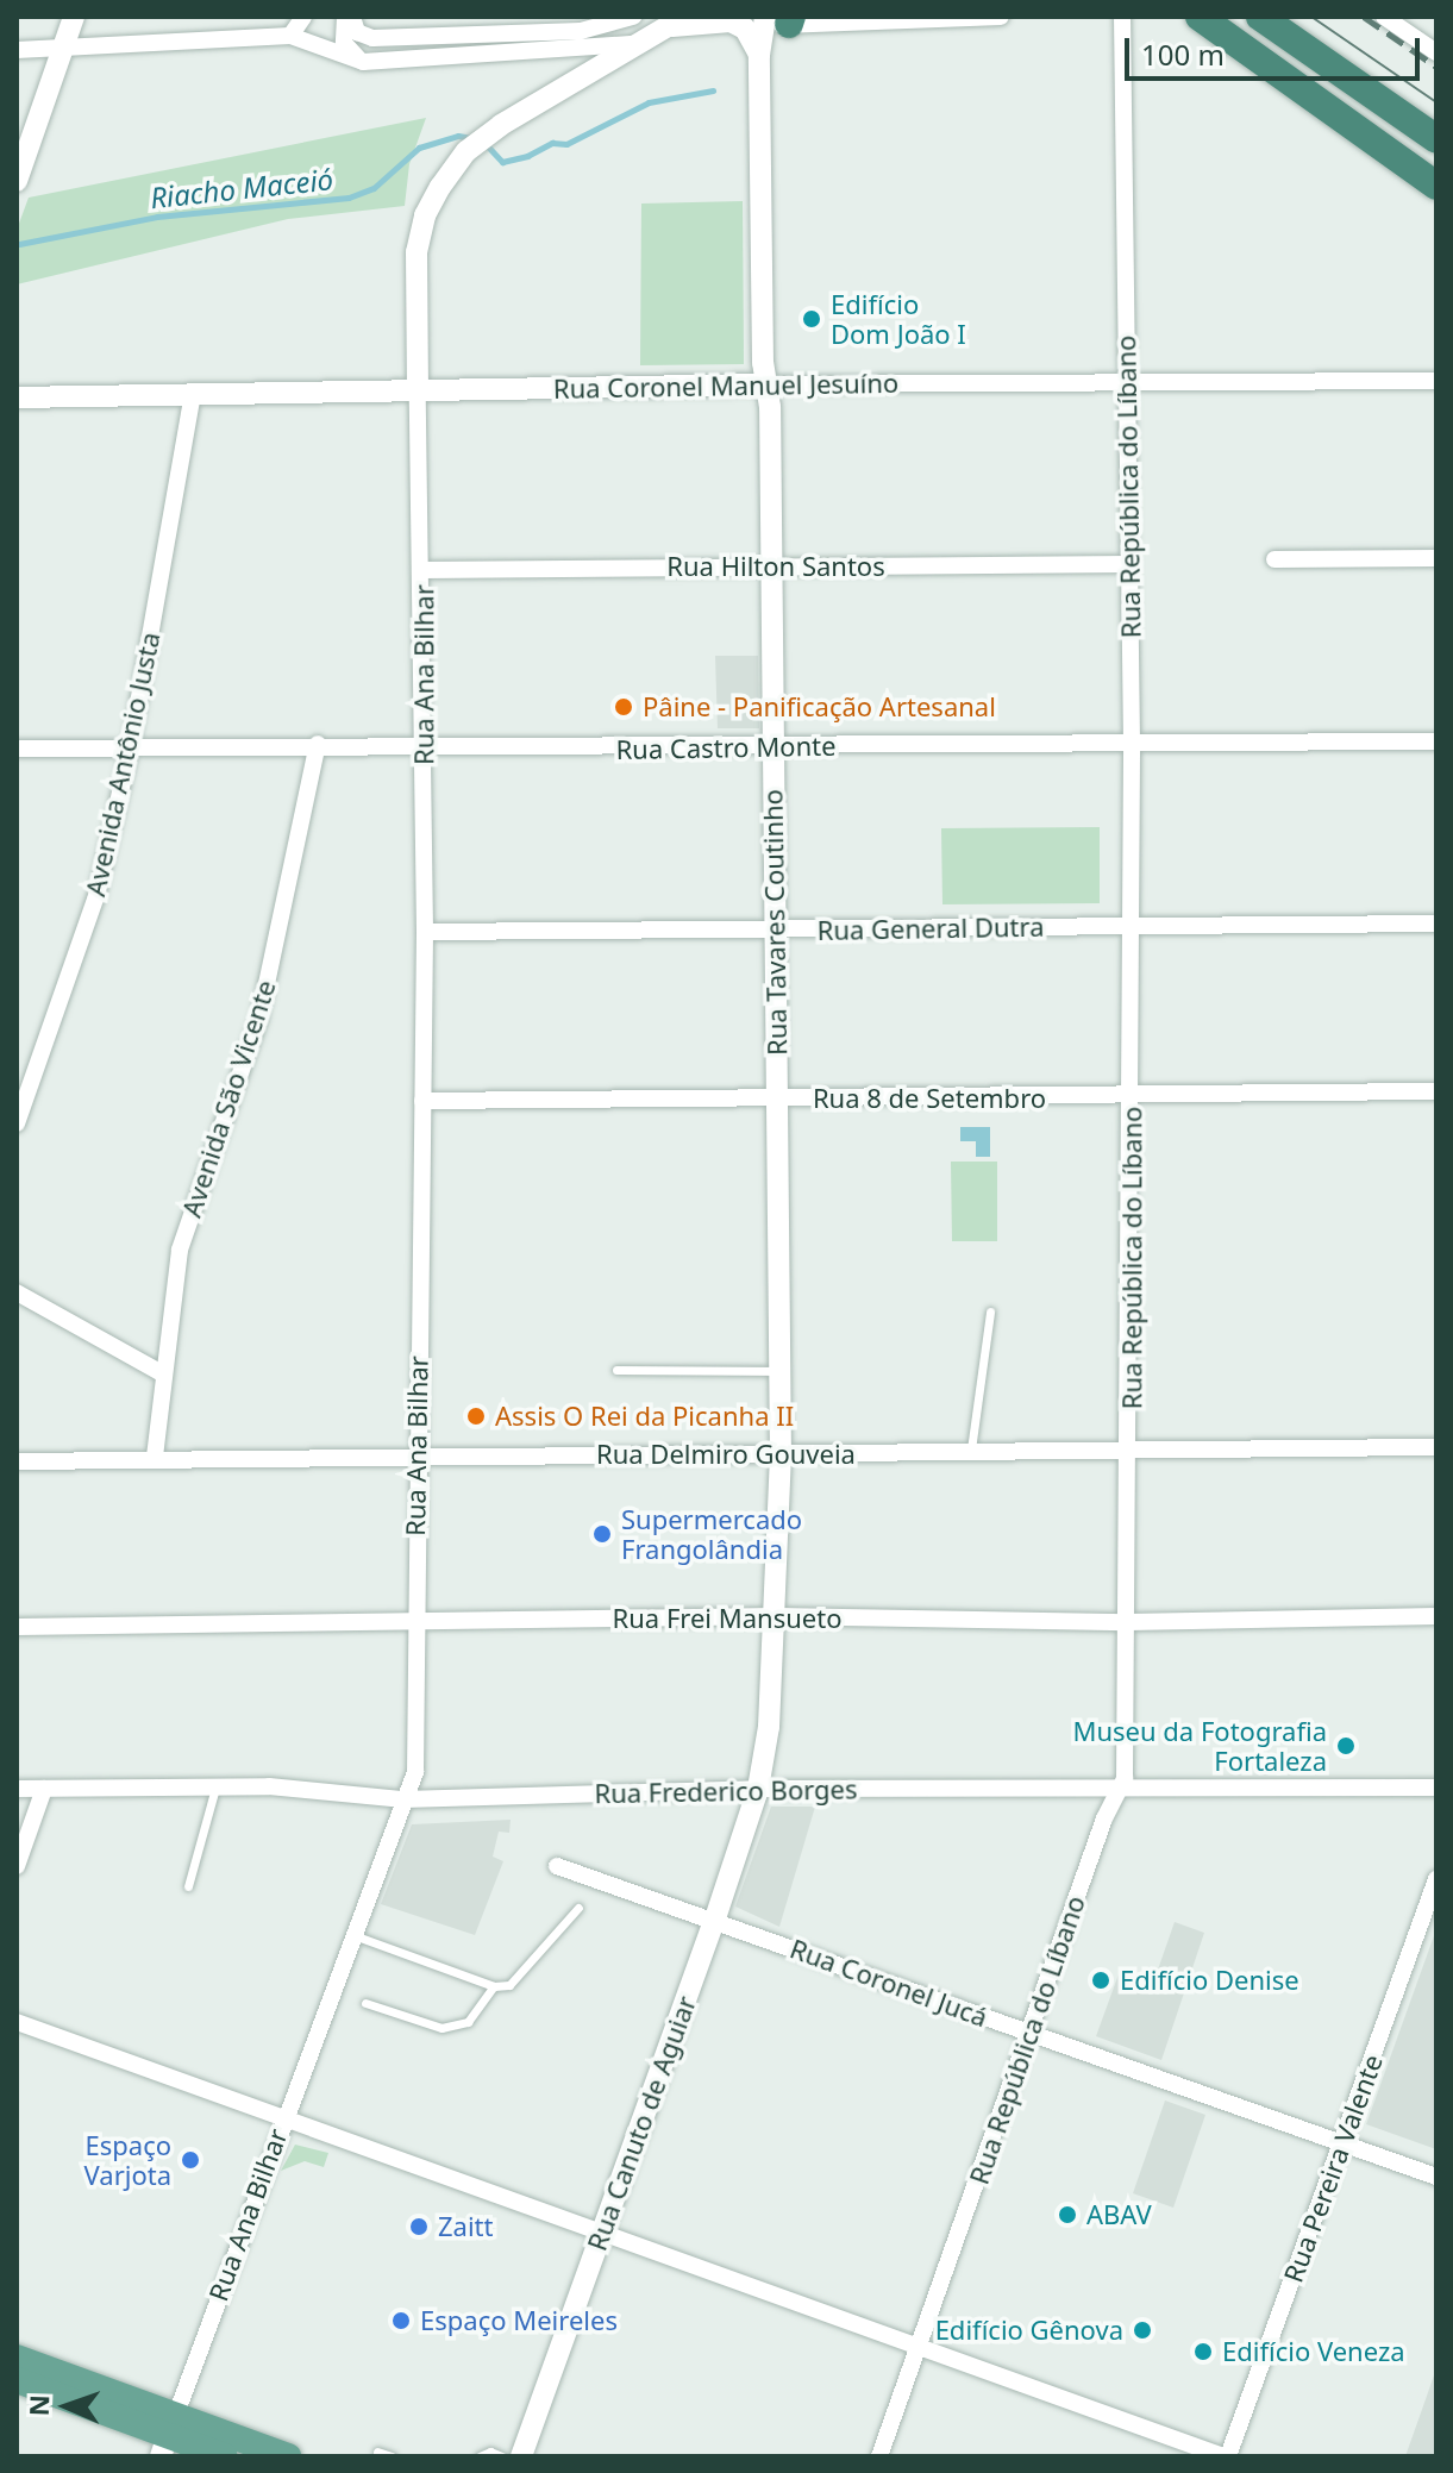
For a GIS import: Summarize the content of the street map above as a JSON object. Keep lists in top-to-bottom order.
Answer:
{
  "streets": {
    "street": [
      "Rua Coronel Manuel Jesuíno",
      "Rua República do Líbano",
      "Rua Hilton Santos",
      "Rua Ana Bilhar",
      "Rua Castro Monte",
      "Avenida Antônio Justa",
      "Rua Tavares Coutinho",
      "Rua General Dutra",
      "Avenida São Vicente",
      "Rua 8 de Setembro",
      "Rua Delmiro Gouveia",
      "Rua Frei Mansueto",
      "Rua Frederico Borges",
      "Rua Coronel Jucá",
      "Rua Canuto de Aguiar",
      "Rua Pereira Valente"
    ]
  },
  "crossings": [
    ["Rua Coronel Manuel Jesuíno", "Rua República do Líbano"],
    ["Rua Coronel Manuel Jesuíno", "Rua Ana Bilhar"],
    ["Rua Coronel Manuel Jesuíno", "Avenida Antônio Justa"],
    ["Rua Coronel Manuel Jesuíno", "Rua Tavares Coutinho"],
    ["Rua República do Líbano", "Rua Hilton Santos"],
    ["Rua República do Líbano", "Rua Castro Monte"],
    ["Rua República do Líbano", "Rua General Dutra"],
    ["Rua República do Líbano", "Rua 8 de Setembro"],
    ["Rua República do Líbano", "Rua Delmiro Gouveia"],
    ["Rua República do Líbano", "Rua Frei Mansueto"],
    ["Rua República do Líbano", "Rua Frederico Borges"],
    ["Rua República do Líbano", "Rua Coronel Jucá"],
    ["Rua Hilton Santos", "Rua Ana Bilhar"],
    ["Rua Hilton Santos", "Rua Tavares Coutinho"],
    ["Rua Ana Bilhar", "Rua Castro Monte"],
    ["Rua Ana Bilhar", "Rua General Dutra"],
    ["Rua Ana Bilhar", "Rua 8 de Setembro"],
    ["Rua Ana Bilhar", "Rua Delmiro Gouveia"],
    ["Rua Ana Bilhar", "Rua Frei Mansueto"],
    ["Rua Ana Bilhar", "Rua Frederico Borges"],
    ["Rua Castro Monte", "Avenida Antônio Justa"],
    ["Rua Castro Monte", "Rua Tavares Coutinho"],
    ["Rua Castro Monte", "Avenida São Vicente"],
    ["Rua Tavares Coutinho", "Rua General Dutra"],
    ["Rua Tavares Coutinho", "Rua 8 de Setembro"],
    ["Rua Tavares Coutinho", "Rua Delmiro Gouveia"],
    ["Rua Tavares Coutinho", "Rua Frei Mansueto"],
    ["Rua Tavares Coutinho", "Rua Frederico Borges"],
    ["Rua Tavares Coutinho", "Rua Canuto de Aguiar"],
    ["Avenida São Vicente", "Rua Delmiro Gouveia"],
    ["Rua Frederico Borges", "Rua Canuto de Aguiar"],
    ["Rua Coronel Jucá", "Rua Canuto de Aguiar"],
    ["Rua Coronel Jucá", "Rua Pereira Valente"]
  ],
  "water": ["Riacho Maceió"],
  "places": [
    "Edifício Dom João I",
    "Pâine - Panificação Artesanal",
    "Assis O Rei da Picanha II",
    "Supermercado Frangolândia",
    "Museu da Fotografia Fortaleza",
    "Edifício Denise",
    "Espaço Varjota",
    "ABAV",
    "Zaitt",
    "Espaço Meireles",
    "Edifício Gênova",
    "Edifício Veneza"
  ],
  "scale_bar": "100 m",
  "north": "left"
}
